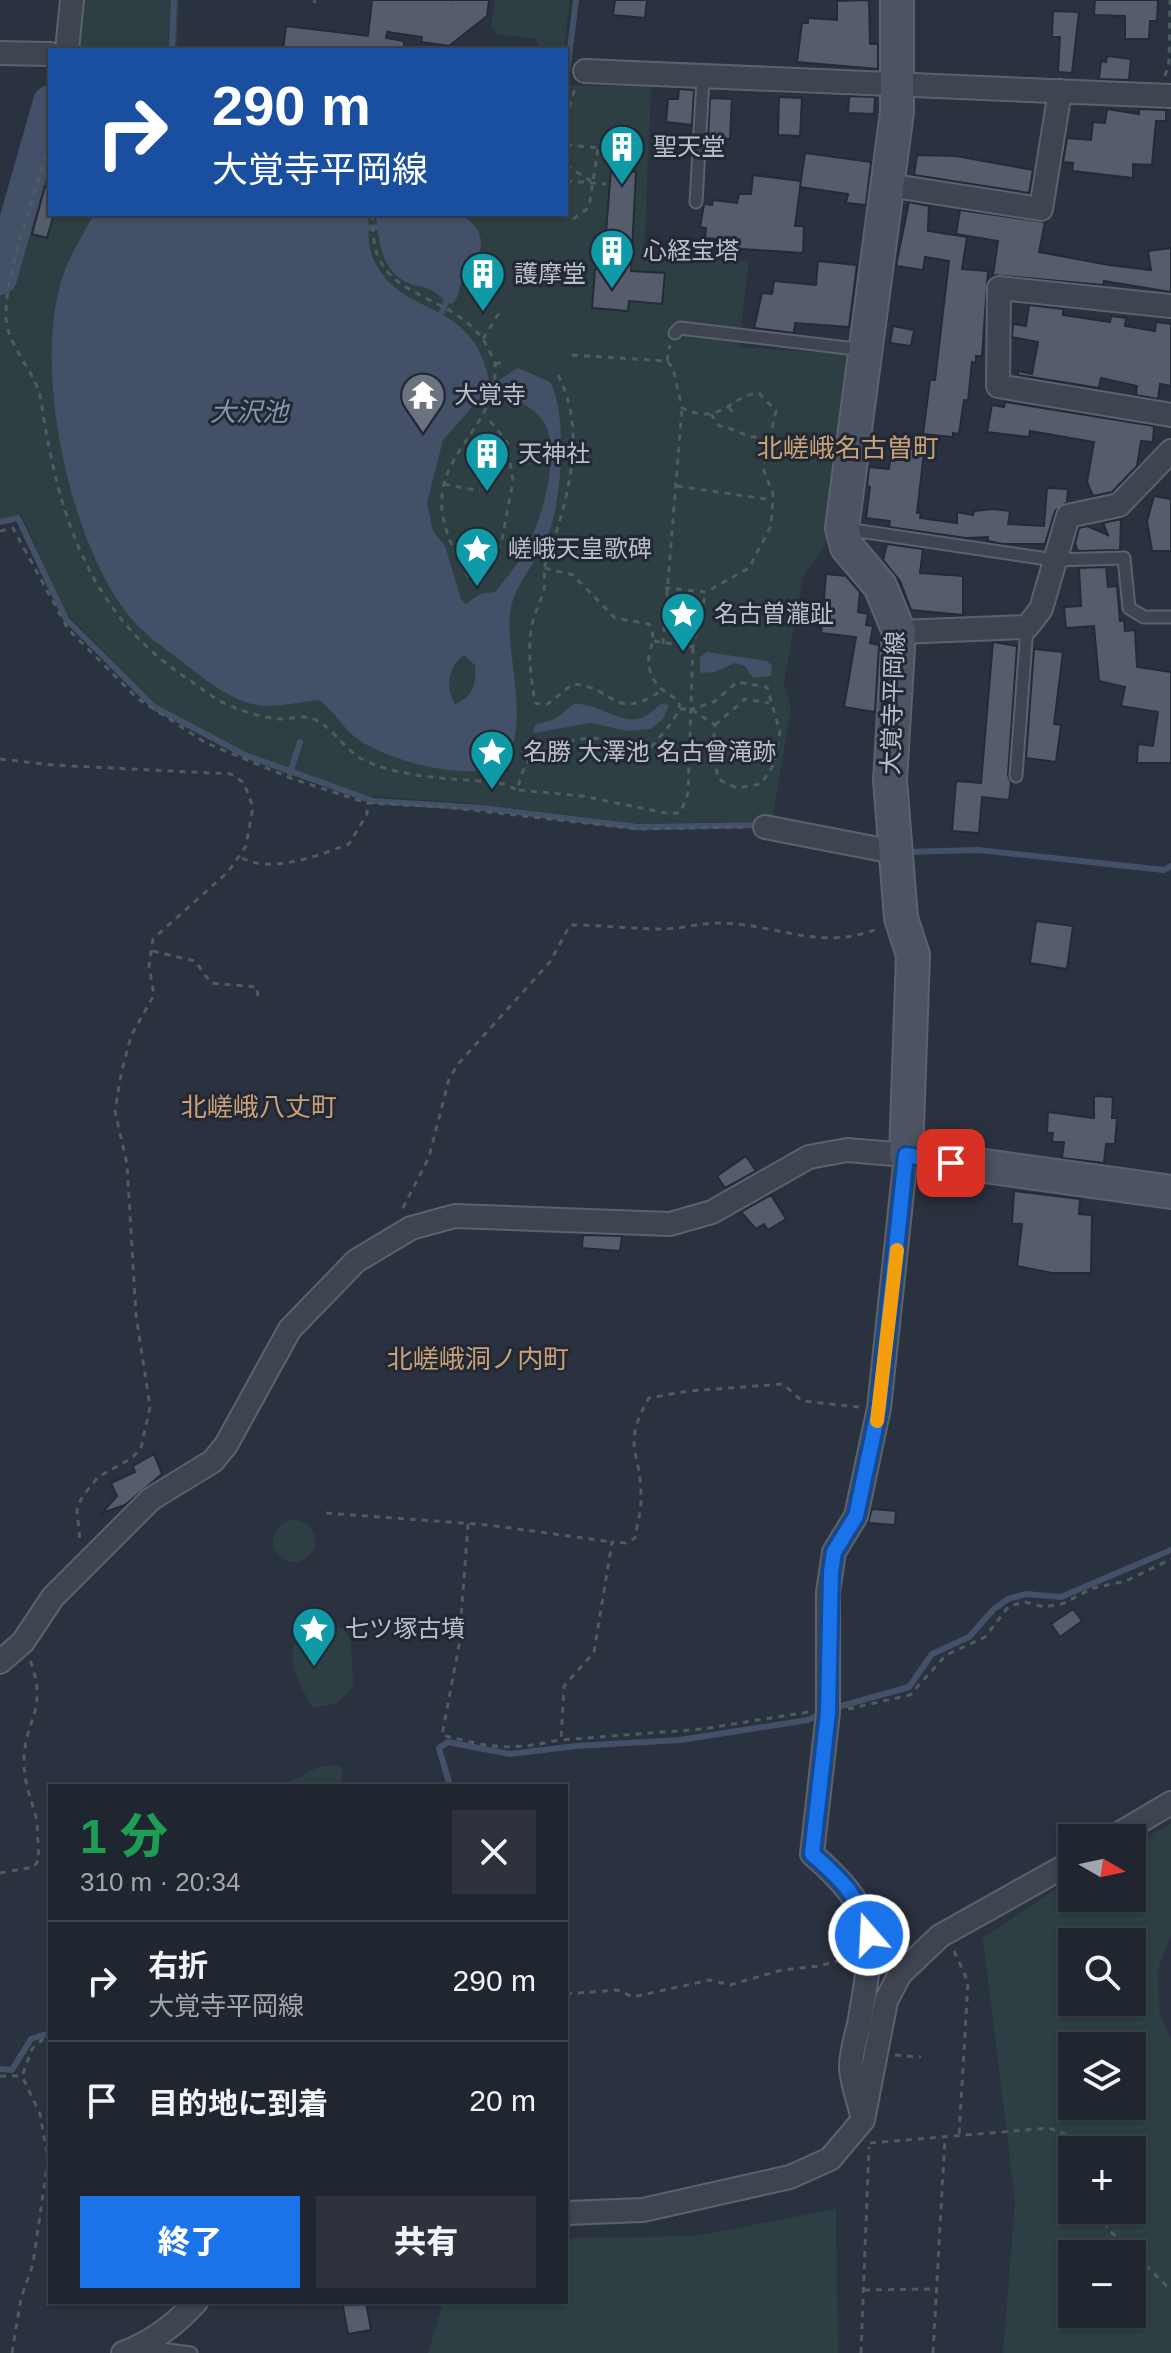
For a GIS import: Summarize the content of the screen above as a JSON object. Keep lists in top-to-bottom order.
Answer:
{
  "streets": {
    "main road": ["大覚寺平岡線"]
  },
  "districts": ["北嵯峨名古曽町", "北嵯峨八丈町", "北嵯峨洞ノ内町"],
  "water": ["大沢池"],
  "places": {
    "building": [
      "聖天堂",
      "心経宝塔",
      "護摩堂",
      "天神社"
    ],
    "temple": ["大覚寺"],
    "place": [
      "嵯峨天皇歌碑",
      "名古曽瀧趾",
      "名勝 大澤池 名古曾滝跡",
      "七ツ塚古墳"
    ]
  },
  "north": "right",
  "page": {
    "turn": ["290 m", "大覚寺平岡線"],
    "heading": ["1 分", "310 m · 20:34"],
    "map_buttons": ["+", "−"],
    "list": [
      {
        "name": "右折",
        "note": "大覚寺平岡線",
        "value": "290 m"
      },
      {
        "name": "目的地に到着",
        "value": "20 m"
      }
    ],
    "buttons": ["終了", "共有"]
  }
}
